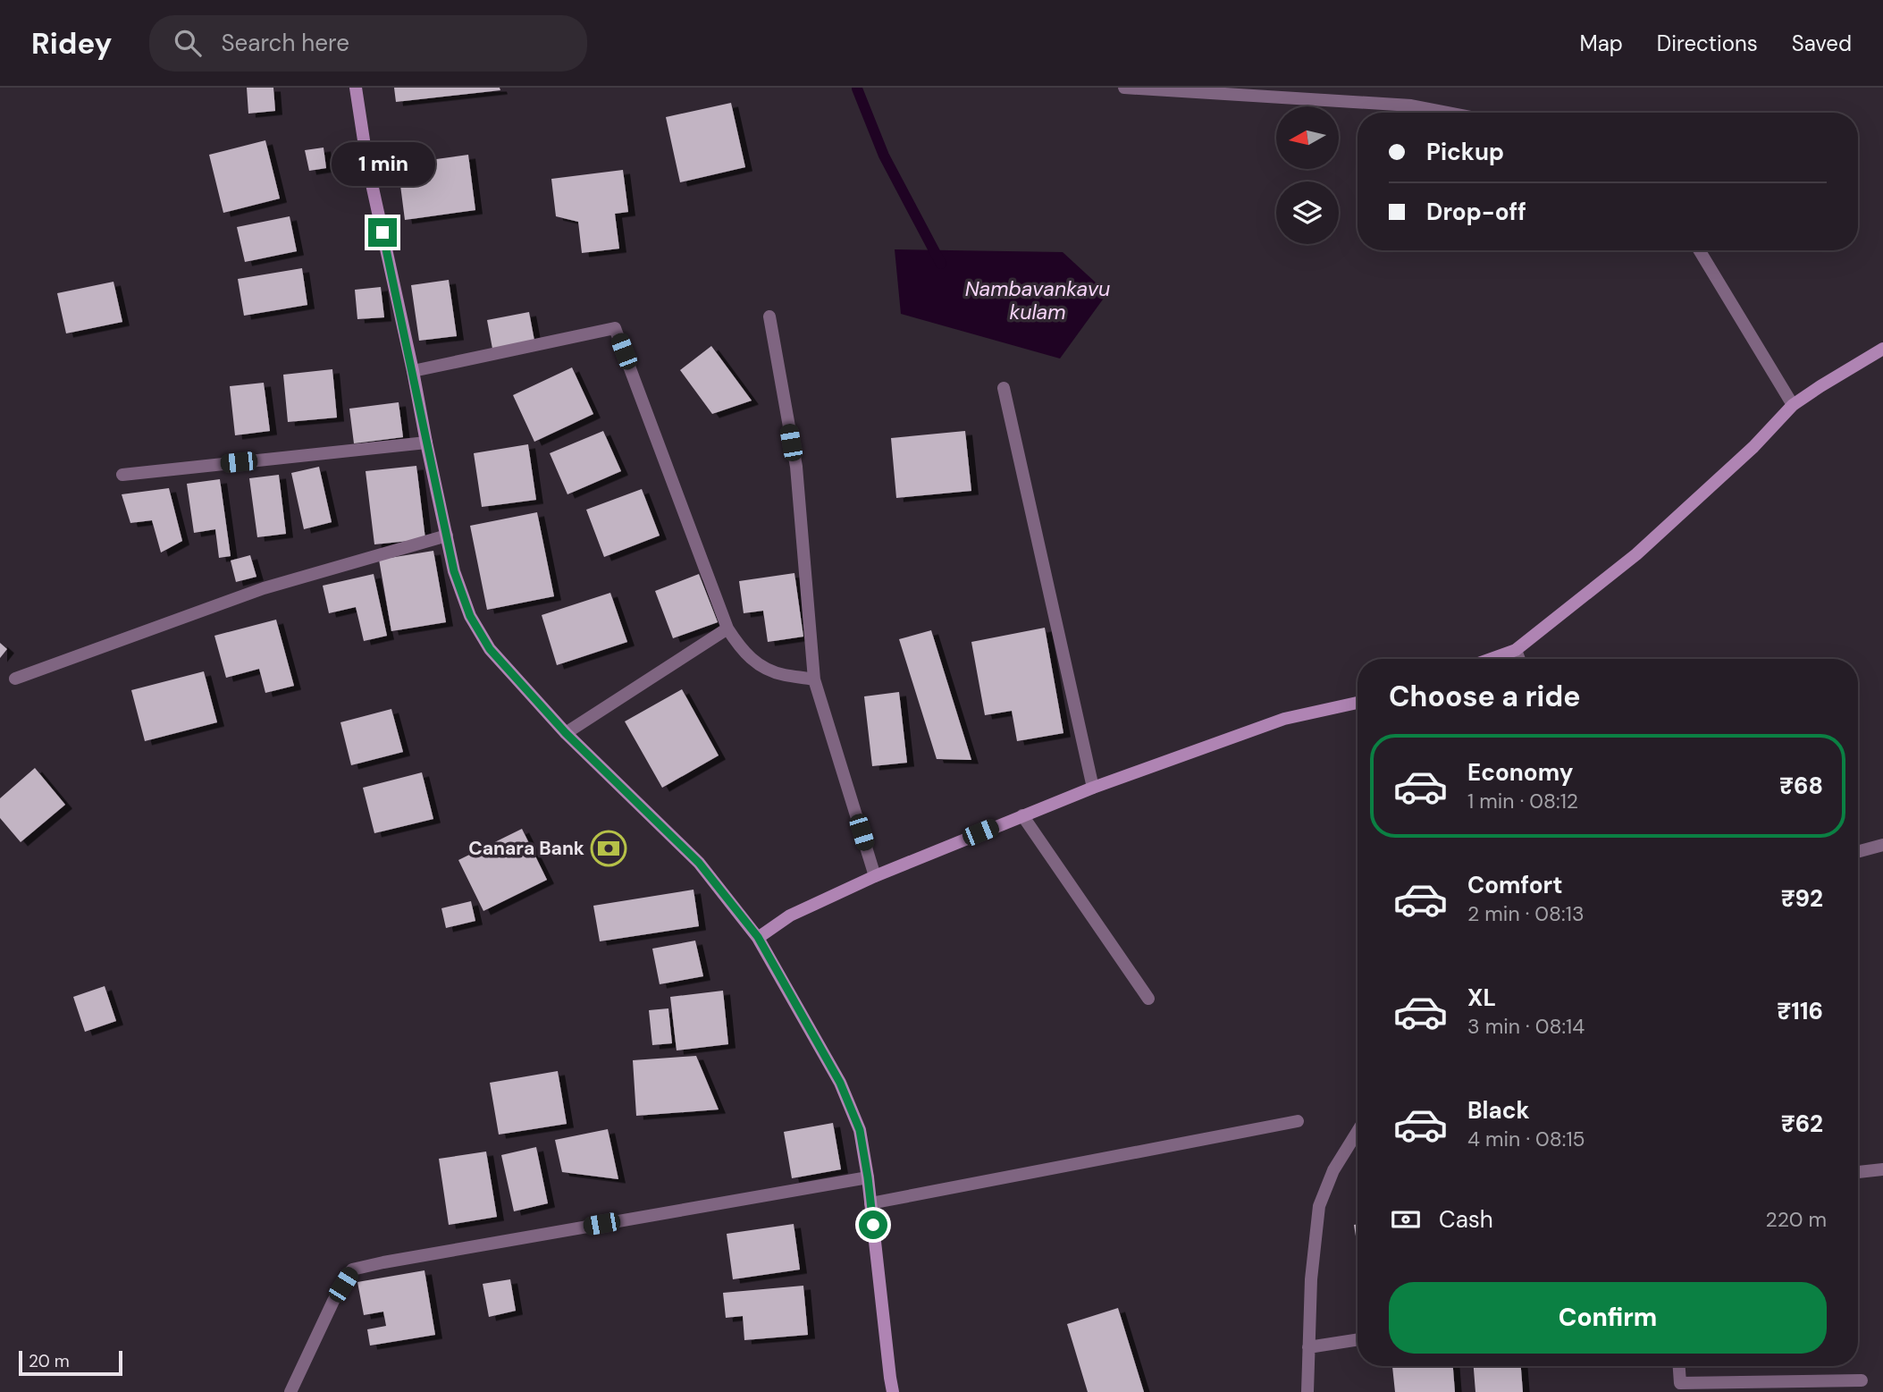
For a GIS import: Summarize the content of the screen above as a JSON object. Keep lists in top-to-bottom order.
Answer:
{
  "water": ["Nambavankavu kulam"],
  "places": {
    "bank": ["Canara Bank"]
  },
  "scale_bar": "20 m",
  "north": "left",
  "page": {
    "header": "Ridey",
    "search": "Search here",
    "nav": ["Map", "Directions", "Saved"],
    "banner": ["Pickup", "Drop-off"],
    "bubble": "1 min",
    "heading": "Choose a ride",
    "list": [
      {
        "name": "Economy",
        "note": "1 min · 08:12",
        "value": "₹68"
      },
      {
        "name": "Comfort",
        "note": "2 min · 08:13",
        "value": "₹92"
      },
      {
        "name": "XL",
        "note": "3 min · 08:14",
        "value": "₹116"
      },
      {
        "name": "Black",
        "note": "4 min · 08:15",
        "value": "₹62"
      }
    ],
    "pay": ["Cash", "220 m"],
    "buttons": "Confirm",
    "scale": "20 m"
  }
}
